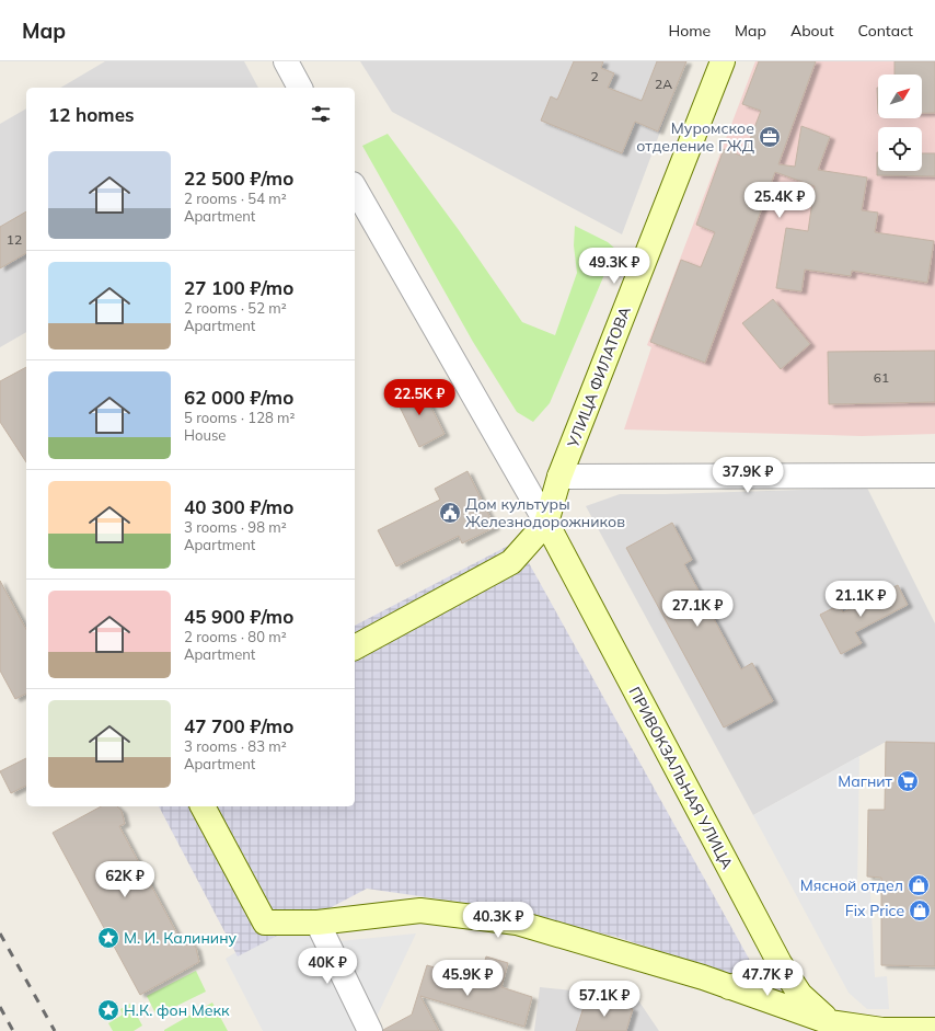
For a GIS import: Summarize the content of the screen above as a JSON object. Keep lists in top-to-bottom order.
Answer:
{
  "streets": {
    "street": ["УЛИЦА ФИЛАТОВА", "ПРИВОКЗАЛЬНАЯ УЛИЦА"]
  },
  "crossings": [
    ["УЛИЦА ФИЛАТОВА", "ПРИВОКЗАЛЬНАЯ УЛИЦА"]
  ],
  "places": {
    "office": ["Муромское отделение ГЖД"],
    "public building": ["Дом культуры Железнодорожников"],
    "supermarket": ["Магнит"],
    "shop": ["Мясной отдел", "Fix Price"],
    "place": ["М. И. Калинину", "Н.К. фон Мекк"]
  },
  "house_numbers": [
    "2",
    "2А",
    "12",
    "61"
  ],
  "north": "top right",
  "page": {
    "header": "Map",
    "nav": [
      "Home",
      "Map",
      "About",
      "Contact"
    ],
    "heading": "12 homes",
    "list": [
      {
        "name": "22 500 ₽/mo",
        "note": "2 rooms · 54 m² · Apartment"
      },
      {
        "name": "27 100 ₽/mo",
        "note": "2 rooms · 52 m² · Apartment"
      },
      {
        "name": "62 000 ₽/mo",
        "note": "5 rooms · 128 m² · House"
      },
      {
        "name": "40 300 ₽/mo",
        "note": "3 rooms · 98 m² · Apartment"
      },
      {
        "name": "45 900 ₽/mo",
        "note": "2 rooms · 80 m² · Apartment"
      },
      {
        "name": "47 700 ₽/mo",
        "note": "3 rooms · 83 m² · Apartment"
      }
    ],
    "price": [
      "25.4K ₽",
      "49.3K ₽",
      "22.5K ₽",
      "37.9K ₽",
      "21.1K ₽",
      "27.1K ₽",
      "62K ₽",
      "40.3K ₽",
      "40K ₽",
      "45.9K ₽",
      "47.7K ₽",
      "57.1K ₽"
    ]
  }
}
